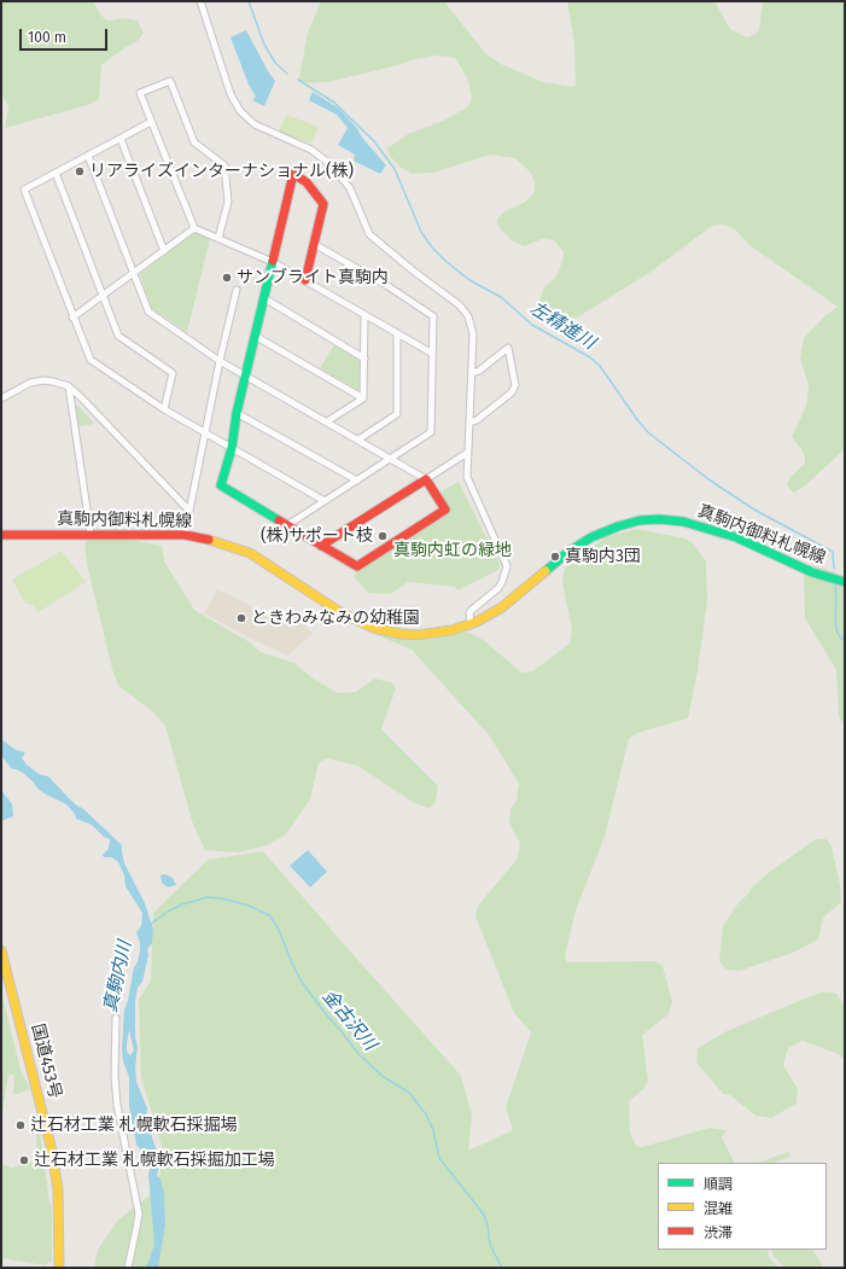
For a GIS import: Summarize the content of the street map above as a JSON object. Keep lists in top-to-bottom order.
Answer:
{
  "streets": {
    "main road": ["真駒内御料札幌線", "国道453号"]
  },
  "water": ["左精進川", "真駒内川", "金古沢川"],
  "parks": ["真駒内虹の緑地"],
  "places": [
    "リアライズインターナショナル(株)",
    "サンブライト真駒内",
    "(株)サポート枝",
    "真駒内3団",
    "ときわみなみの幼稚園",
    "辻石材工業 札幌軟石採掘場",
    "辻石材工業 札幌軟石採掘加工場"
  ],
  "legend": ["順調", "混雑", "渋滞"],
  "scale_bar": "100 m"
}
